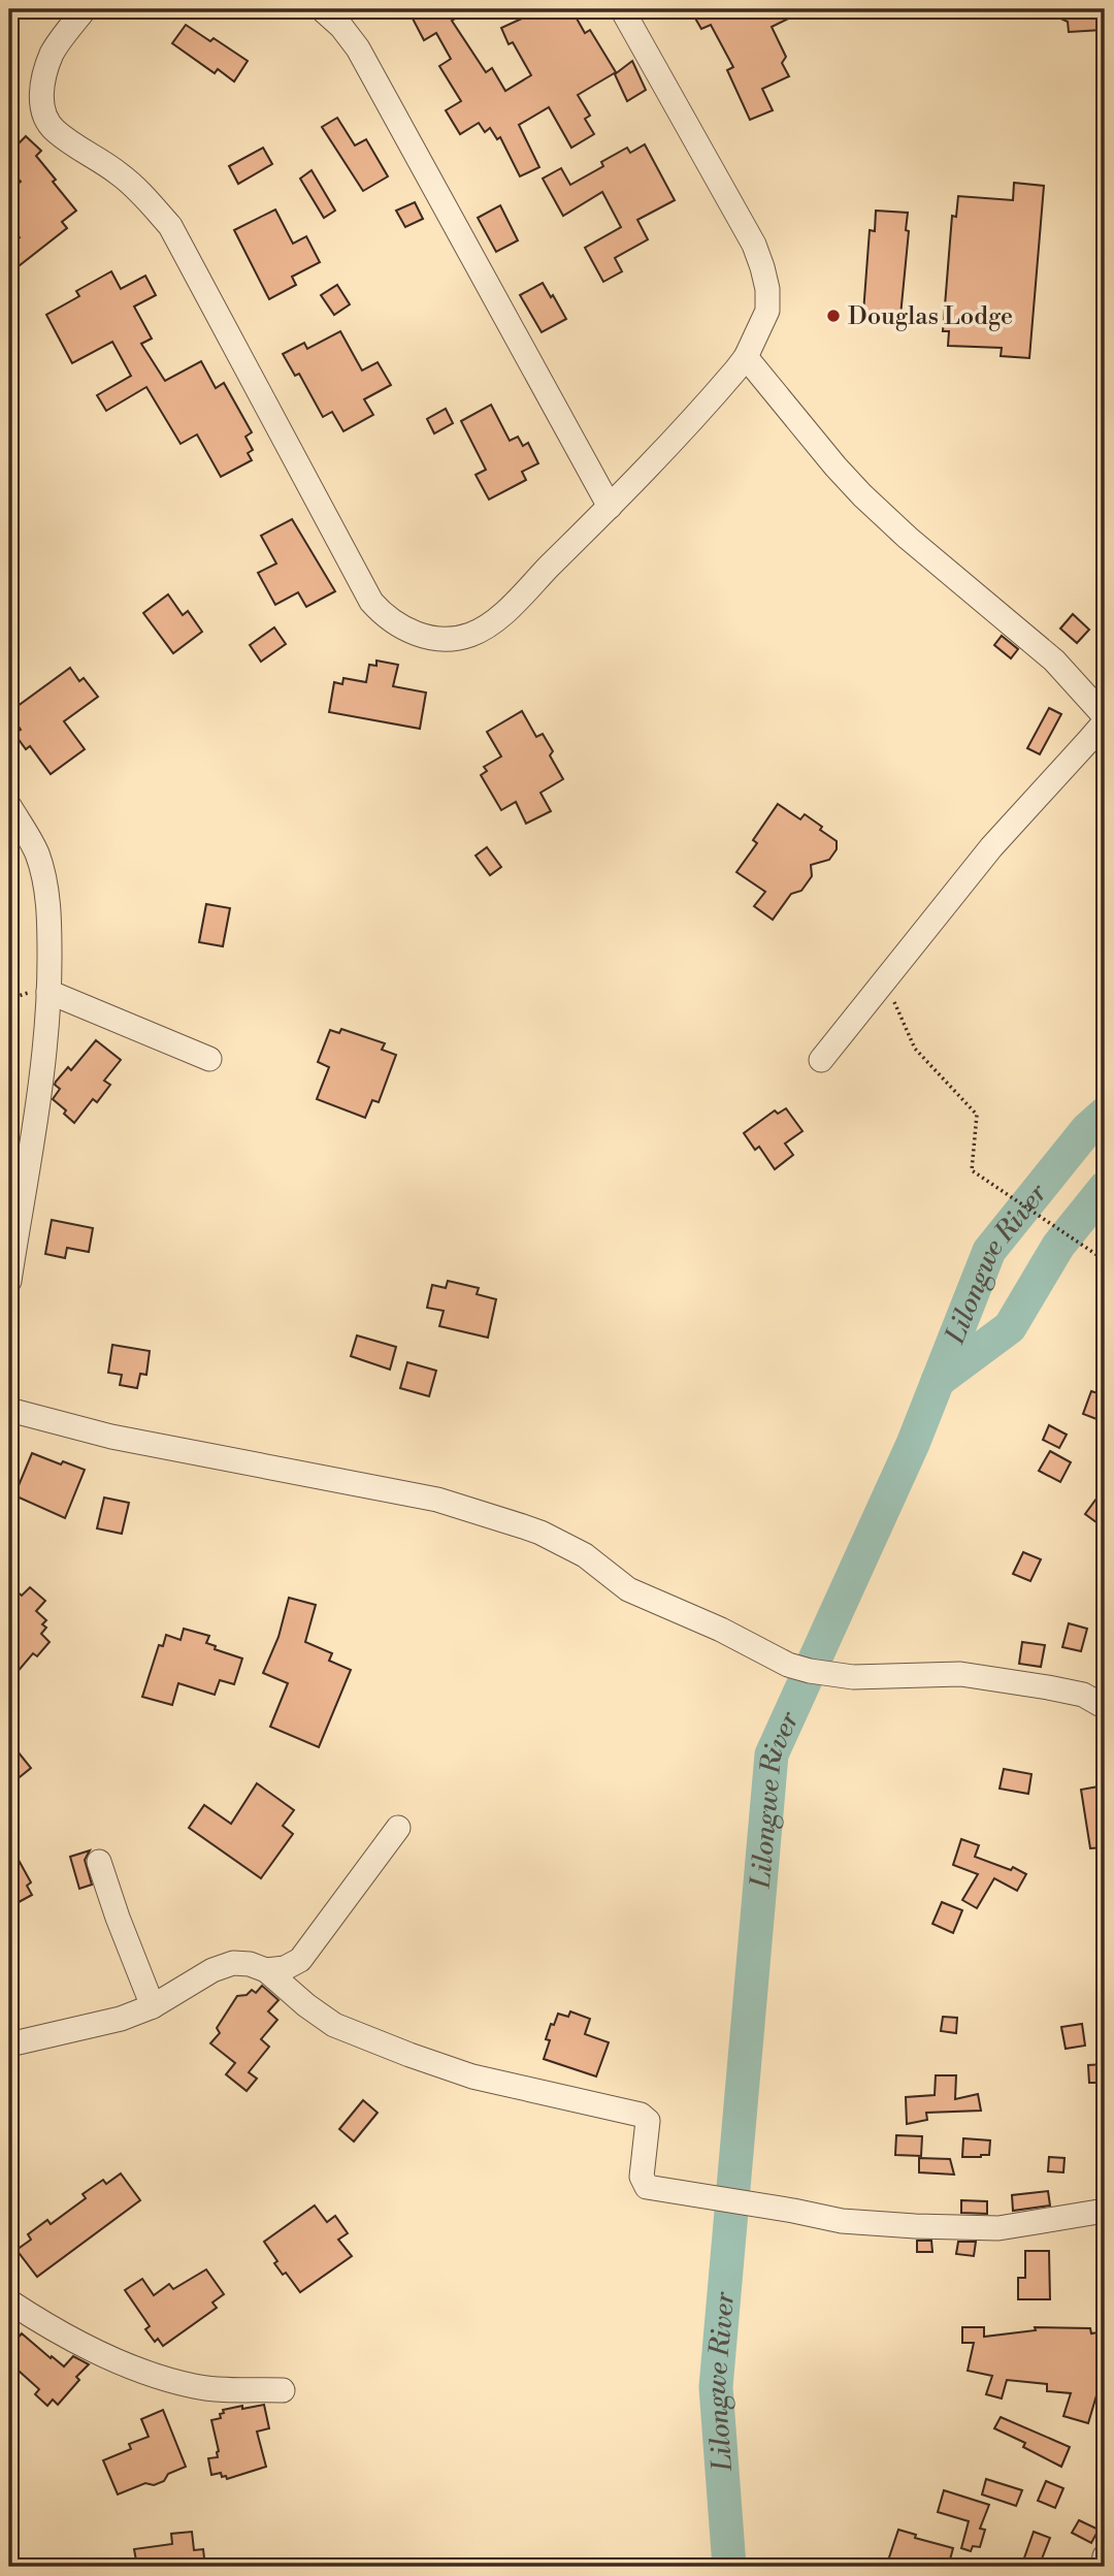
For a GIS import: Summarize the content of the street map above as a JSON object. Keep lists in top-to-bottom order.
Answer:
{
  "water": ["Lilongwe River"],
  "places": ["Douglas Lodge"]
}
